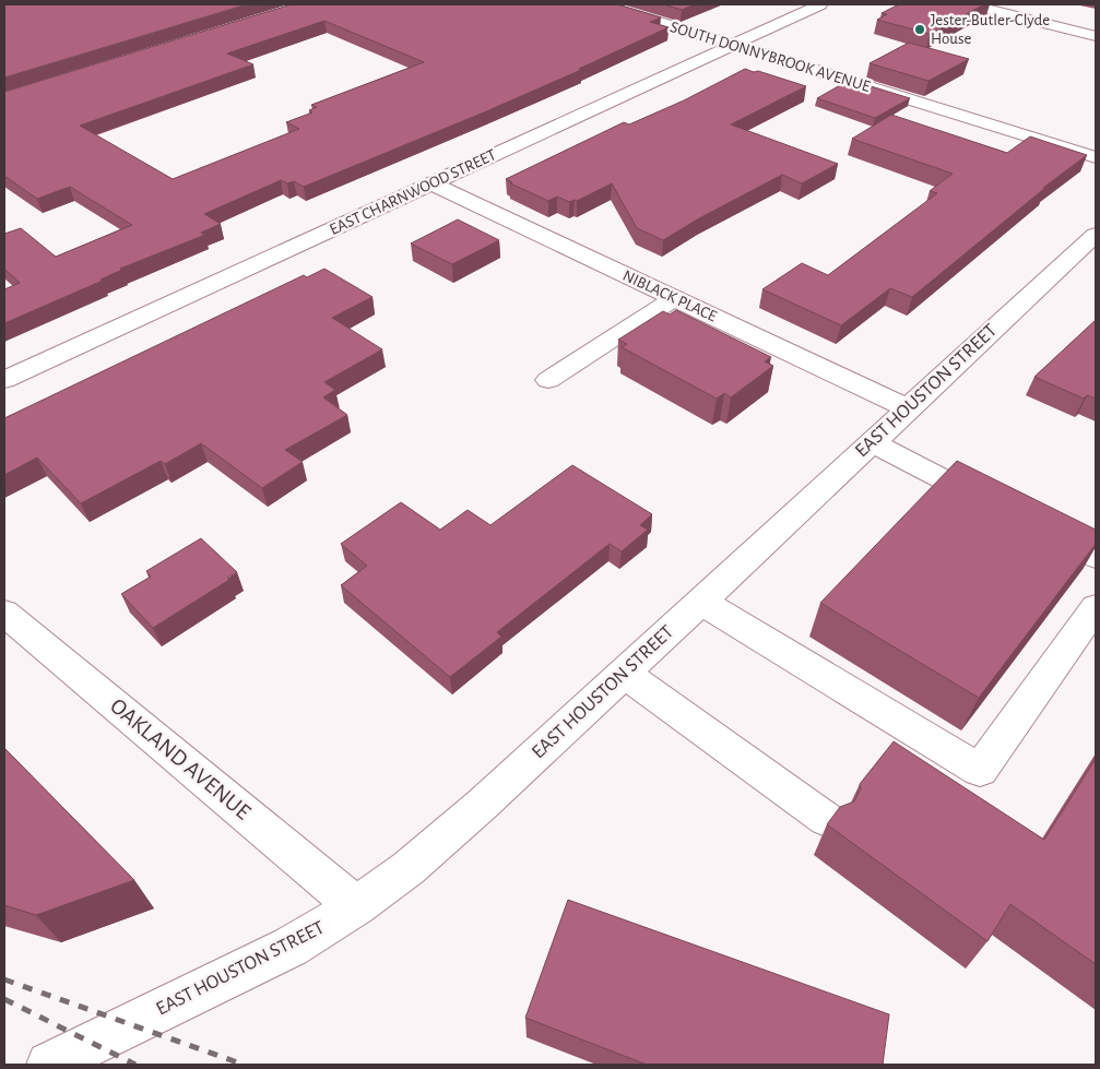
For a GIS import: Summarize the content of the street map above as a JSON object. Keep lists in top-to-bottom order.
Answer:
{
  "streets": {
    "street": [
      "SOUTH DONNYBROOK AVENUE",
      "EAST CHARNWOOD STREET",
      "NIBLACK PLACE",
      "EAST HOUSTON STREET",
      "OAKLAND AVENUE"
    ]
  },
  "crossings": [
    ["SOUTH DONNYBROOK AVENUE", "EAST CHARNWOOD STREET"],
    ["EAST CHARNWOOD STREET", "NIBLACK PLACE"],
    ["NIBLACK PLACE", "EAST HOUSTON STREET"],
    ["EAST HOUSTON STREET", "OAKLAND AVENUE"]
  ],
  "places": ["Jester-Butler-Clyde House"]
}
